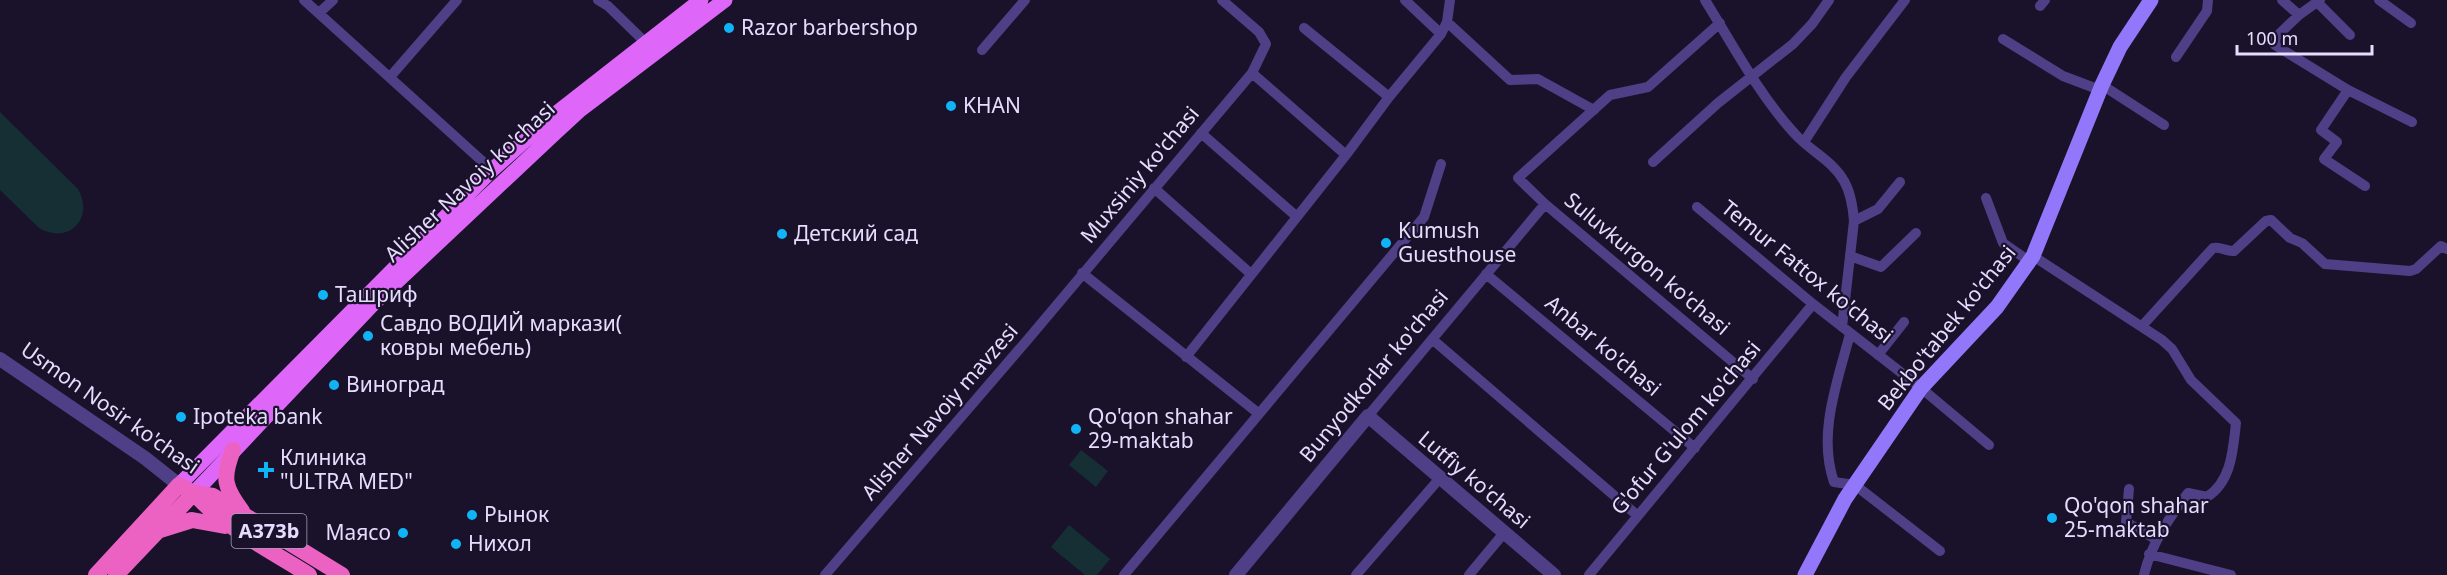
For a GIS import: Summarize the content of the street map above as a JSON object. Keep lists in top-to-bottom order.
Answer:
{
  "streets": {
    "highway": ["Alisher Navoiy ko'chasi", "Usmon Nosir ko'chasi", "A373b"],
    "main road": ["Bekbo'tabek ko'chasi"],
    "street": [
      "Muxsiniy ko'chasi",
      "Suluvkurgon ko'chasi",
      "Temur Fattox ko'chasi",
      "Anbar ko'chasi",
      "Bunyodkorlar ko'chasi",
      "Alisher Navoiy mavzesi",
      "G'ofur G'ulom ko'chasi",
      "Lutfiy ko'chasi"
    ]
  },
  "crossings": [
    ["Muxsiniy ko'chasi", "Alisher Navoiy mavzesi"],
    ["Alisher Navoiy ko'chasi", "Usmon Nosir ko'chasi"],
    ["Suluvkurgon ko'chasi", "Bunyodkorlar ko'chasi"],
    ["Suluvkurgon ko'chasi", "G'ofur G'ulom ko'chasi"],
    ["Temur Fattox ko'chasi", "Bekbo'tabek ko'chasi"],
    ["Temur Fattox ko'chasi", "G'ofur G'ulom ko'chasi"],
    ["Anbar ko'chasi", "Bunyodkorlar ko'chasi"],
    ["Anbar ko'chasi", "G'ofur G'ulom ko'chasi"],
    ["Bunyodkorlar ko'chasi", "Lutfiy ko'chasi"]
  ],
  "places": {
    "other": [
      "Razor barbershop",
      "KHAN",
      "Детский сад",
      "Kumush Guesthouse",
      "Ташриф",
      "Савдо ВОДИЙ маркази( ковры мебель)",
      "Виноград",
      "Ipoteka bank",
      "Qo'qon shahar 29-maktab",
      "Рынок",
      "Qo'qon shahar 25-maktab",
      "Маясо",
      "Нихол"
    ],
    "health": ["Клиника \"ULTRA MED\""]
  },
  "scale_bar": "100 m"
}
